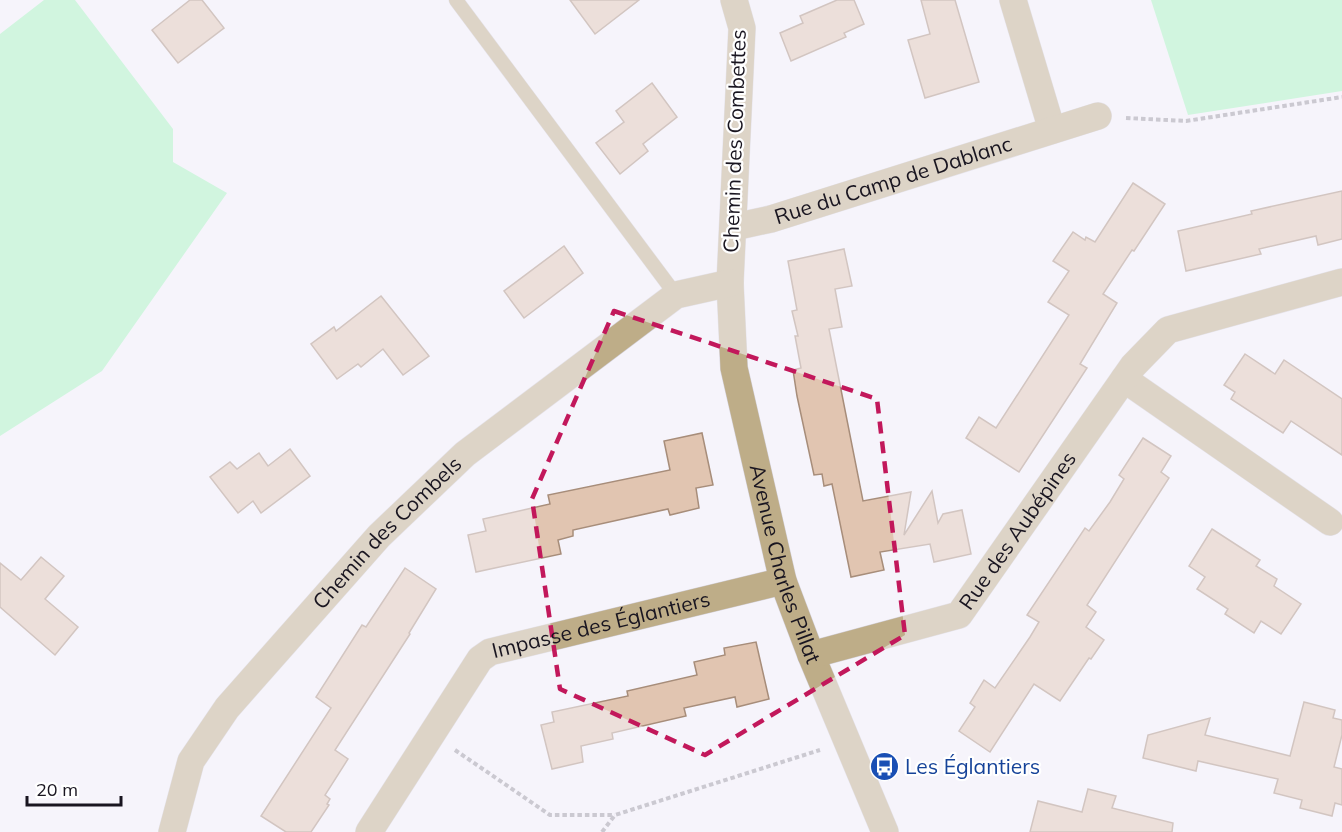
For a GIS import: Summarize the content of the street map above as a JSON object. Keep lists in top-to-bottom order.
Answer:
{
  "streets": {
    "street": [
      "Chemin des Combettes",
      "Rue du Camp de Dablanc",
      "Rue des Aubépines",
      "Chemin des Combels",
      "Avenue Charles Pillat",
      "Impasse des Églantiers"
    ]
  },
  "crossings": [
    ["Chemin des Combettes", "Rue du Camp de Dablanc"],
    ["Chemin des Combettes", "Chemin des Combels"],
    ["Chemin des Combettes", "Avenue Charles Pillat"],
    ["Rue des Aubépines", "Avenue Charles Pillat"],
    ["Chemin des Combels", "Avenue Charles Pillat"],
    ["Avenue Charles Pillat", "Impasse des Églantiers"]
  ],
  "places": {
    "bus stop": ["Les Églantiers"]
  },
  "scale_bar": "20 m"
}
